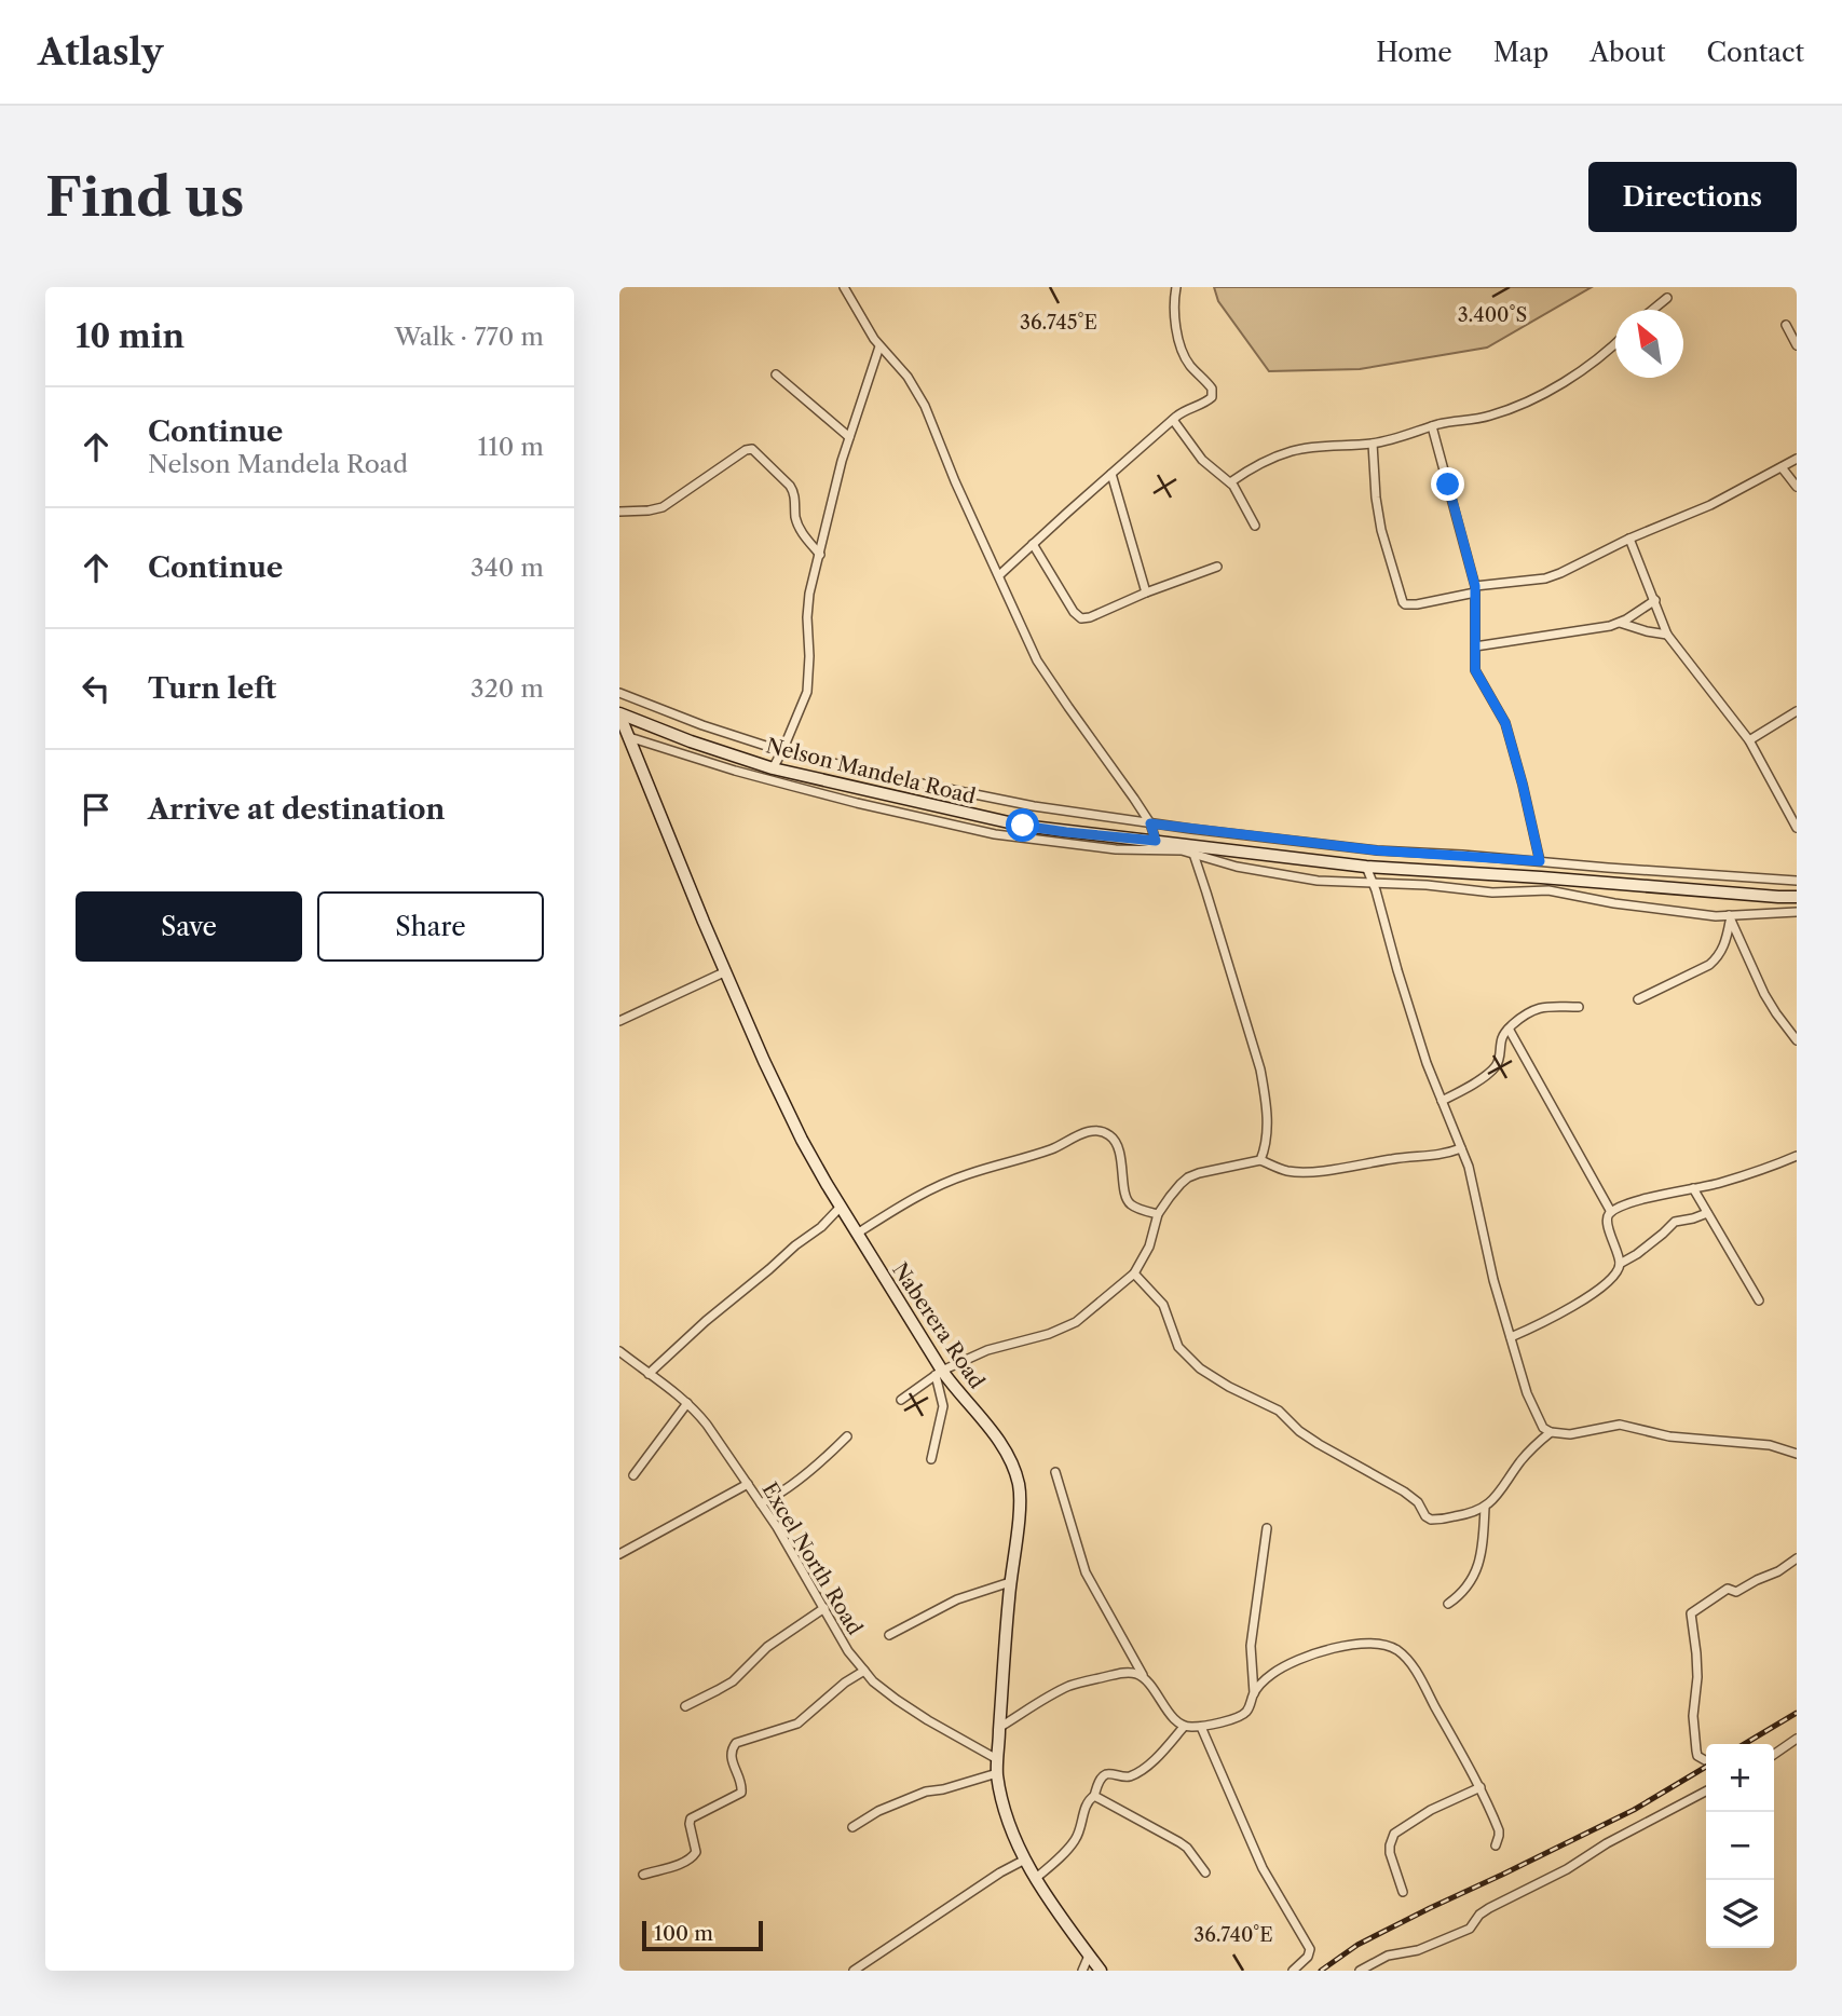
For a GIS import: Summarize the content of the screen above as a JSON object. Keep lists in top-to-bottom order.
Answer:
{
  "streets": {
    "street": ["Nelson Mandela Road", "Naberera Road", "Excel North Road"]
  },
  "crossings": [
    ["Nelson Mandela Road", "Naberera Road"],
    ["Naberera Road", "Excel North Road"]
  ],
  "scale_bar": "100 m",
  "north": "top left",
  "page": {
    "header": "Atlasly",
    "nav": [
      "Home",
      "Map",
      "About",
      "Contact"
    ],
    "buttons": [
      "Directions",
      ["Save", "Share"]
    ],
    "title": "Find us",
    "heading": ["10 min", "Walk · 770 m"],
    "list": [
      ["Continue", "Nelson Mandela Road", "110 m"],
      ["Continue", "340 m"],
      ["Turn left", "320 m"],
      "Arrive at destination"
    ],
    "map_buttons": ["+", "−"],
    "scale": "100 m"
  },
  "coordinates": ["3.400°S", "36.745°E", "36.740°E"]
}
